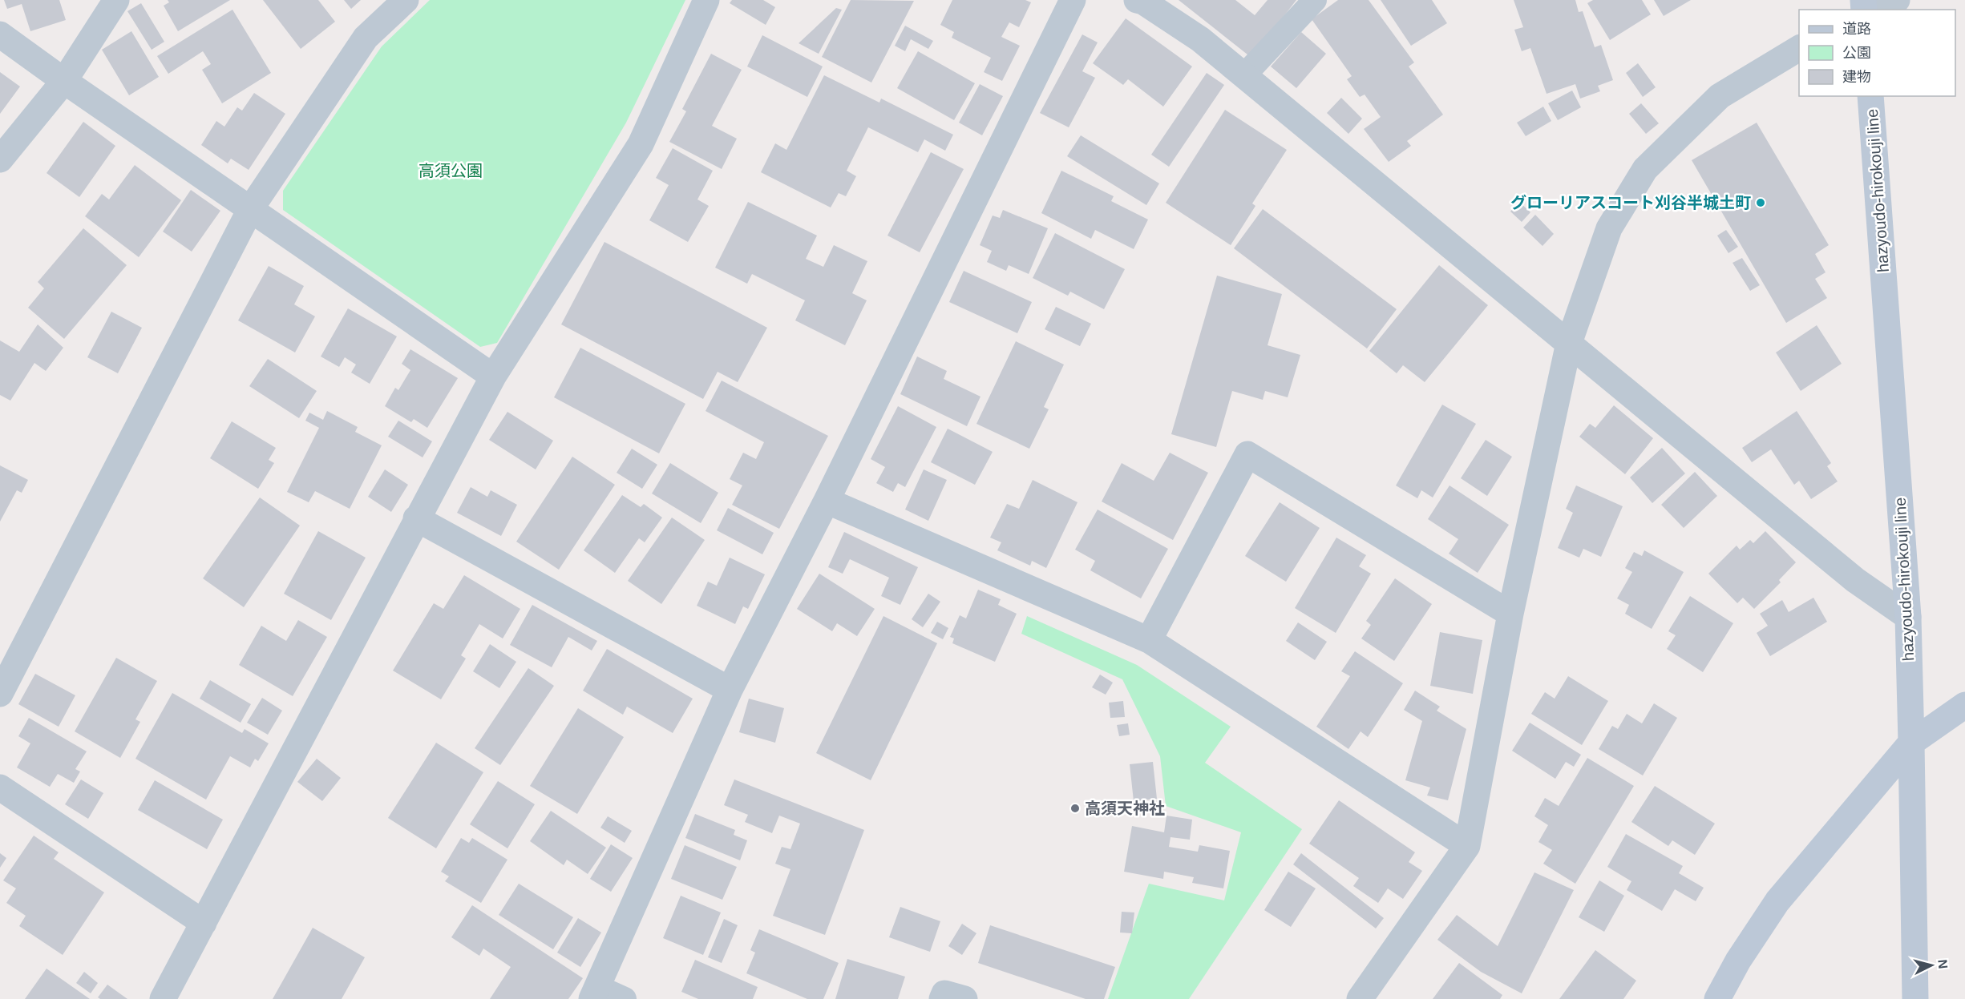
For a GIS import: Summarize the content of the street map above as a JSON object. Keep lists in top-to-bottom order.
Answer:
{
  "streets": {
    "main road": ["hazyoudo-hirokouji line"]
  },
  "parks": ["高須公園"],
  "places": ["グローリアスコート刈谷半城土町", "高須天神社"],
  "legend": ["道路", "公園", "建物"],
  "north": "right"
}
